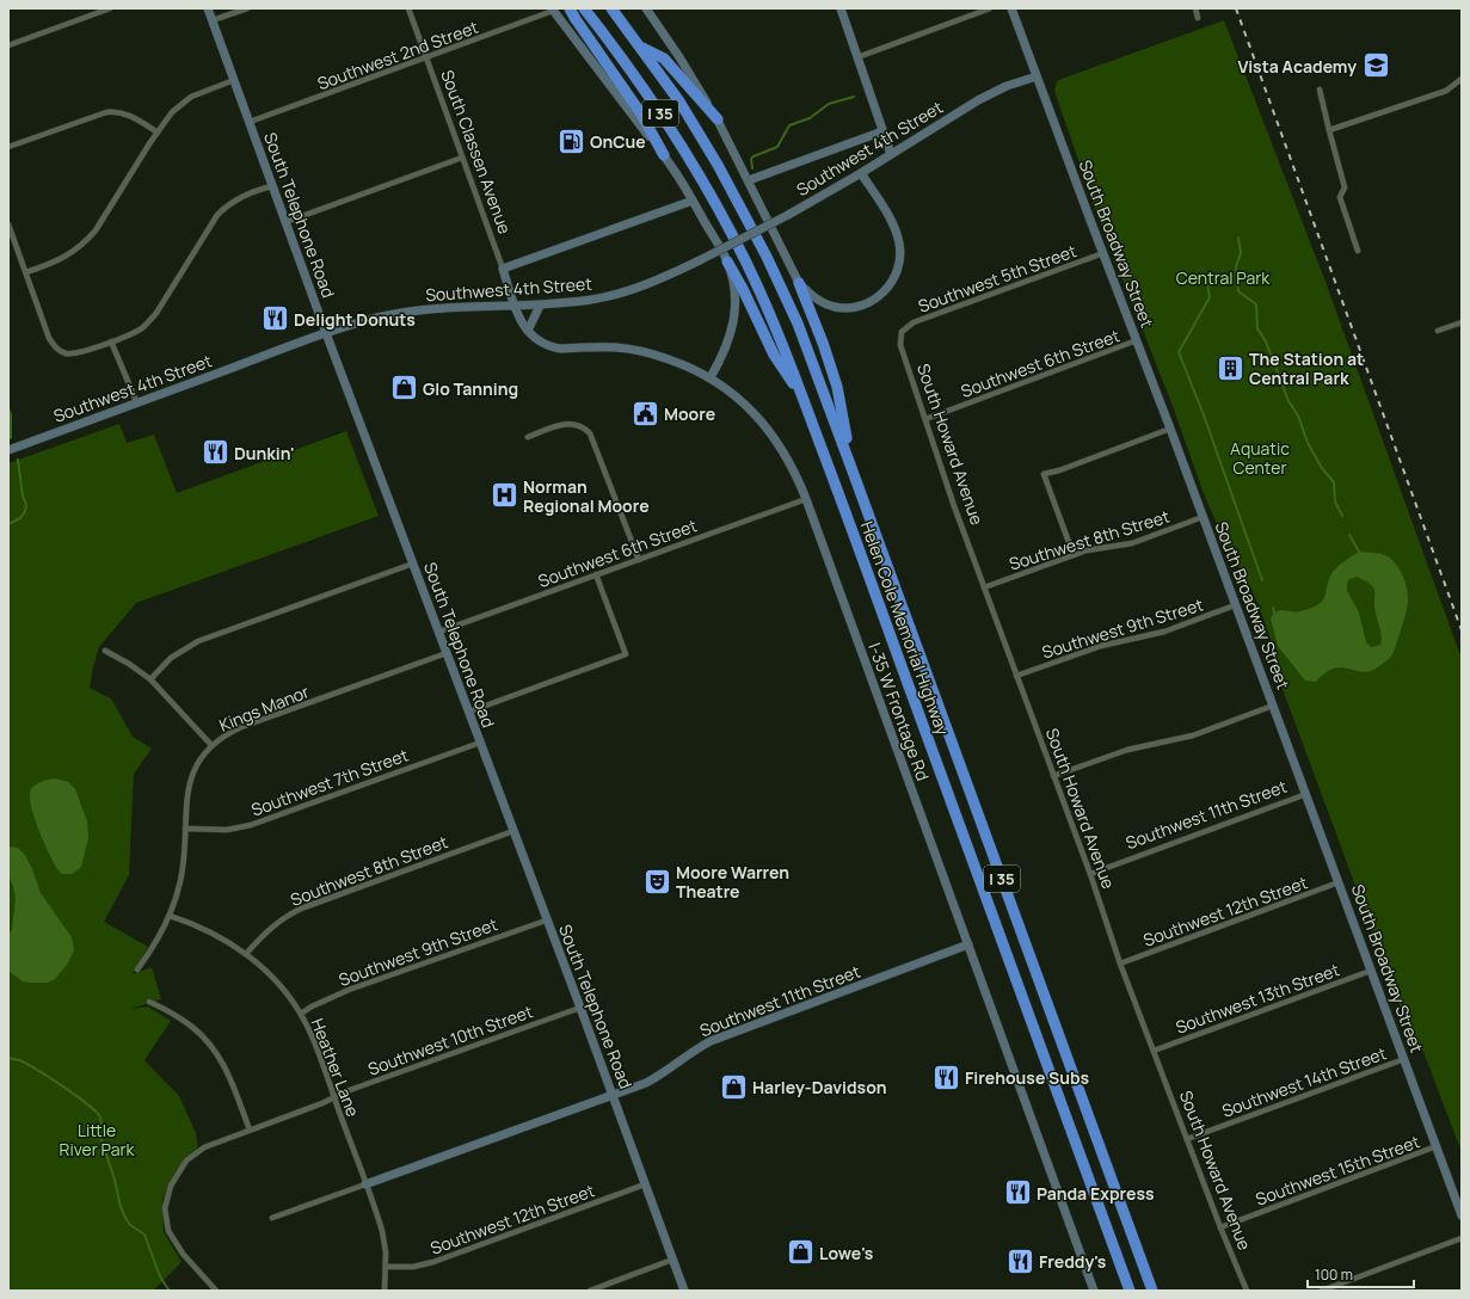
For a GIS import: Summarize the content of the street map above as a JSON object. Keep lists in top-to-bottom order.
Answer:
{
  "streets": {
    "highway": ["I 35", "Helen Cole Memorial Highway"],
    "main road": [
      "Southwest 4th Street",
      "South Classen Avenue",
      "South Telephone Road",
      "South Broadway Street",
      "I-35 W Frontage Rd",
      "Southwest 11th Street"
    ],
    "street": [
      "Southwest 2nd Street",
      "Southwest 5th Street",
      "Southwest 6th Street",
      "South Howard Avenue",
      "Southwest 8th Street",
      "Southwest 9th Street",
      "Kings Manor",
      "Southwest 7th Street",
      "Southwest 12th Street",
      "Southwest 13th Street",
      "Southwest 10th Street",
      "Heather Lane",
      "Southwest 14th Street",
      "Southwest 15th Street"
    ]
  },
  "crossings": [
    ["Southwest 2nd Street", "South Classen Avenue"],
    ["Southwest 2nd Street", "South Telephone Road"],
    ["Southwest 4th Street", "South Classen Avenue"],
    ["Southwest 4th Street", "South Telephone Road"],
    ["Southwest 4th Street", "South Broadway Street"],
    ["Southwest 4th Street", "I-35 W Frontage Rd"],
    ["South Classen Avenue", "I-35 W Frontage Rd"],
    ["South Telephone Road", "Southwest 6th Street"],
    ["South Telephone Road", "Southwest 8th Street"],
    ["South Telephone Road", "Southwest 9th Street"],
    ["South Telephone Road", "Kings Manor"],
    ["South Telephone Road", "Southwest 7th Street"],
    ["South Telephone Road", "Southwest 11th Street"],
    ["South Telephone Road", "Southwest 12th Street"],
    ["South Telephone Road", "Southwest 10th Street"],
    ["South Broadway Street", "Southwest 5th Street"],
    ["South Broadway Street", "Southwest 6th Street"],
    ["South Broadway Street", "Southwest 8th Street"],
    ["South Broadway Street", "Southwest 9th Street"],
    ["South Broadway Street", "Southwest 11th Street"],
    ["South Broadway Street", "Southwest 12th Street"],
    ["South Broadway Street", "Southwest 13th Street"],
    ["South Broadway Street", "Southwest 14th Street"],
    ["South Broadway Street", "Southwest 15th Street"],
    ["Southwest 5th Street", "South Howard Avenue"],
    ["Southwest 6th Street", "South Howard Avenue"],
    ["Southwest 6th Street", "I-35 W Frontage Rd"],
    ["South Howard Avenue", "Southwest 8th Street"],
    ["South Howard Avenue", "Southwest 9th Street"],
    ["South Howard Avenue", "Southwest 11th Street"],
    ["South Howard Avenue", "Southwest 12th Street"],
    ["South Howard Avenue", "Southwest 13th Street"],
    ["South Howard Avenue", "Southwest 14th Street"],
    ["South Howard Avenue", "Southwest 15th Street"],
    ["Southwest 8th Street", "Heather Lane"],
    ["Southwest 9th Street", "Heather Lane"],
    ["Kings Manor", "Southwest 7th Street"],
    ["Kings Manor", "Heather Lane"],
    ["I-35 W Frontage Rd", "Southwest 11th Street"],
    ["Southwest 11th Street", "Heather Lane"],
    ["Southwest 12th Street", "Heather Lane"],
    ["Southwest 10th Street", "Heather Lane"]
  ],
  "parks": ["Central Park", "Aquatic Center", "Little River Park"],
  "places": {
    "school or university": ["Vista Academy"],
    "fuel station": ["OnCue"],
    "restaurant": [
      "Delight Donuts",
      "Dunkin'",
      "Firehouse Subs",
      "Panda Express",
      "Freddy's"
    ],
    "building": ["The Station at Central Park"],
    "shop": ["Glo Tanning", "Harley-Davidson", "Lowe's"],
    "public building": ["Moore"],
    "hospital": ["Norman Regional Moore"],
    "theatre": ["Moore Warren Theatre"]
  },
  "scale_bar": "100 m"
}
